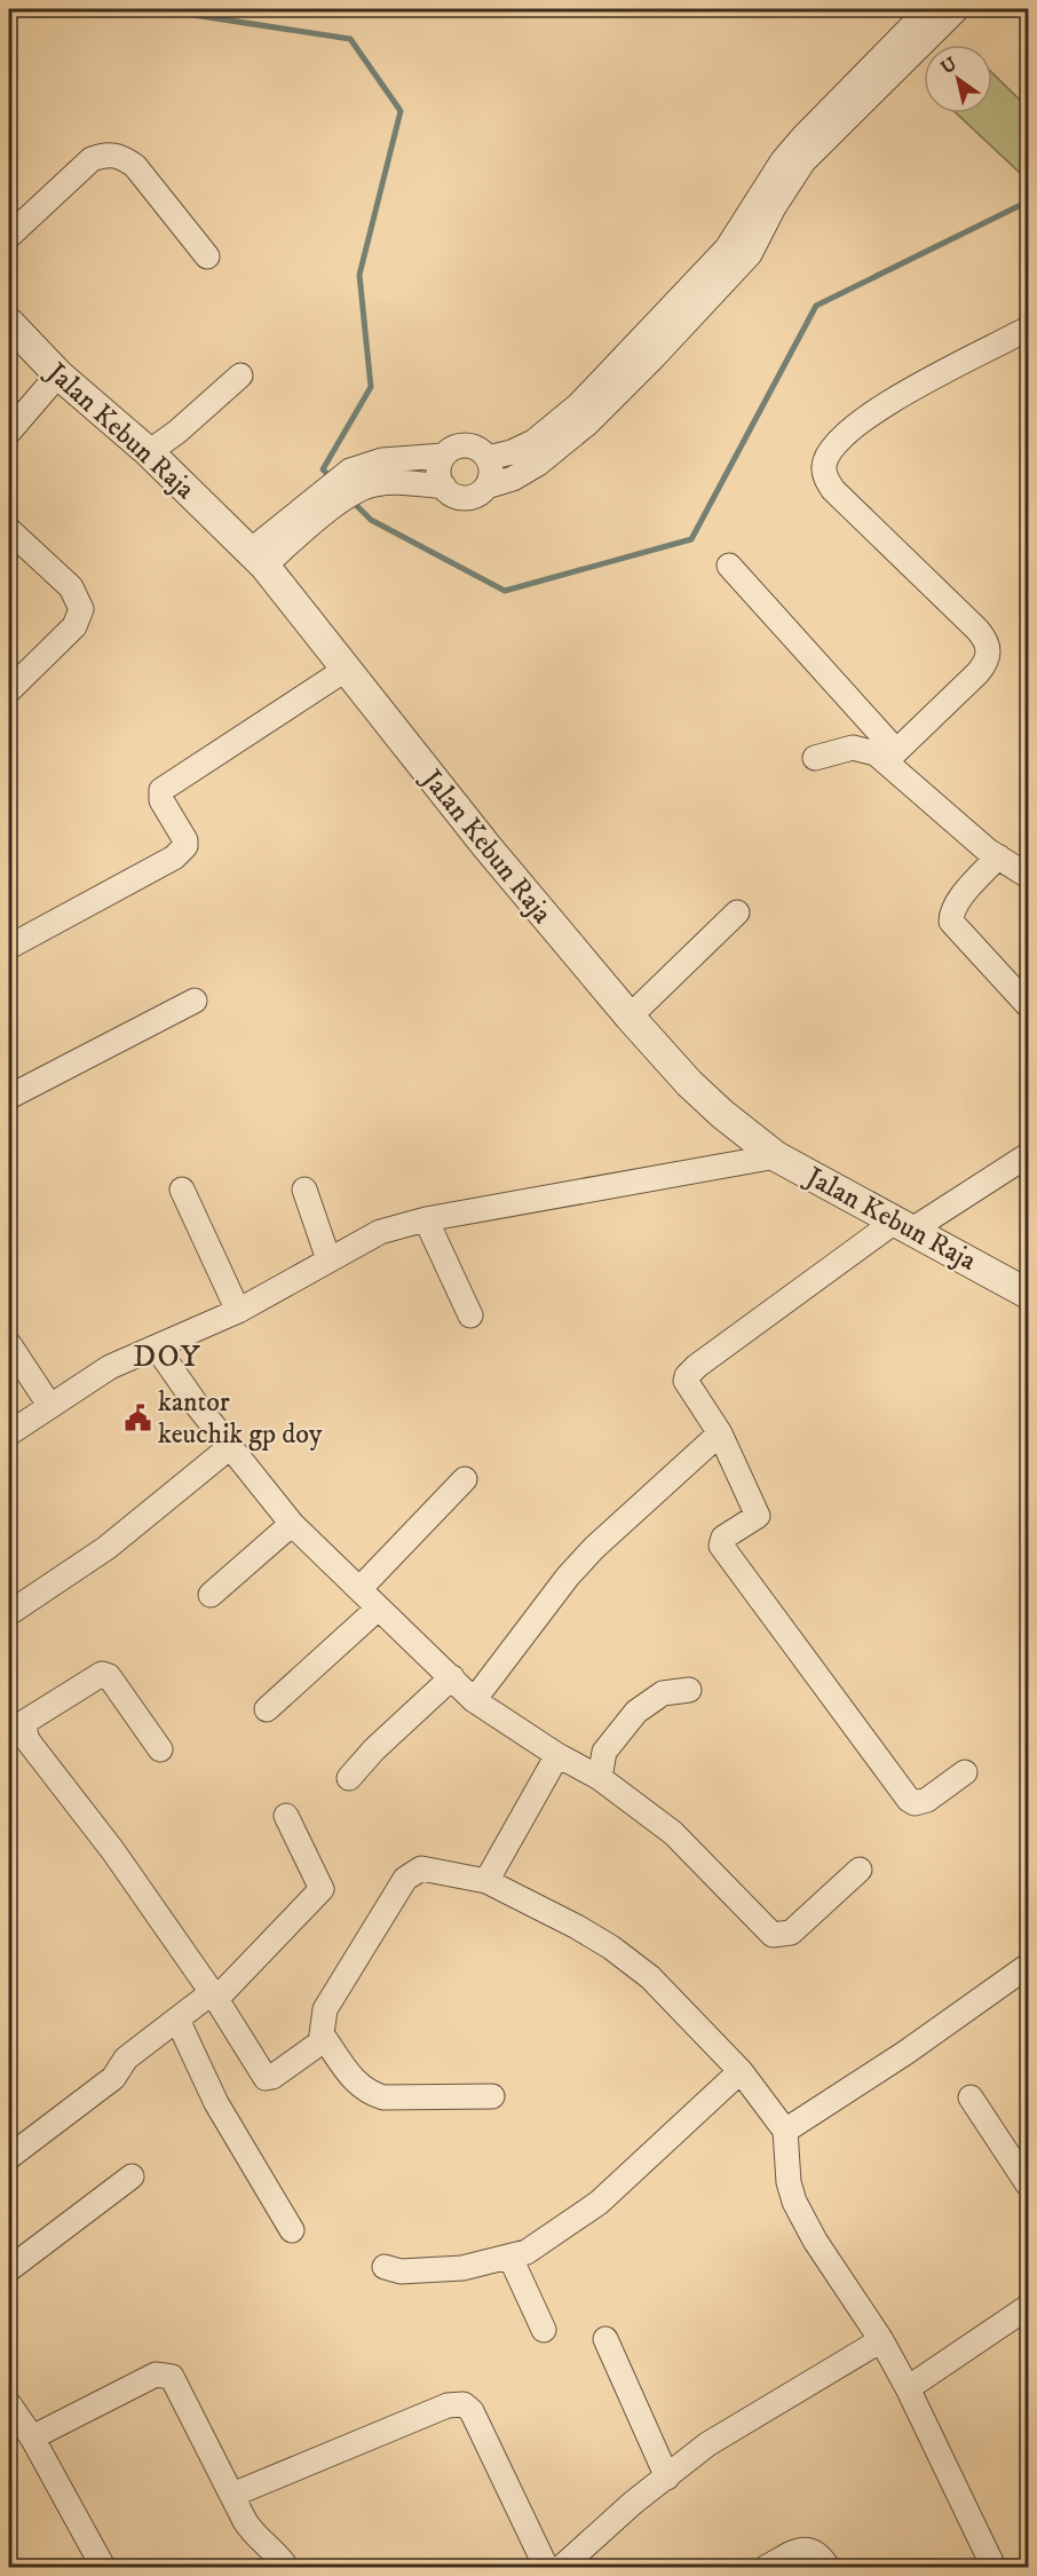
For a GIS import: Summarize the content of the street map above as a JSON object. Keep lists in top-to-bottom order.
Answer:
{
  "streets": {
    "street": ["Jalan Kebun Raja"]
  },
  "districts": ["DOY"],
  "places": {
    "public building": ["kantor keuchik gp doy"]
  },
  "north": "top left"
}
